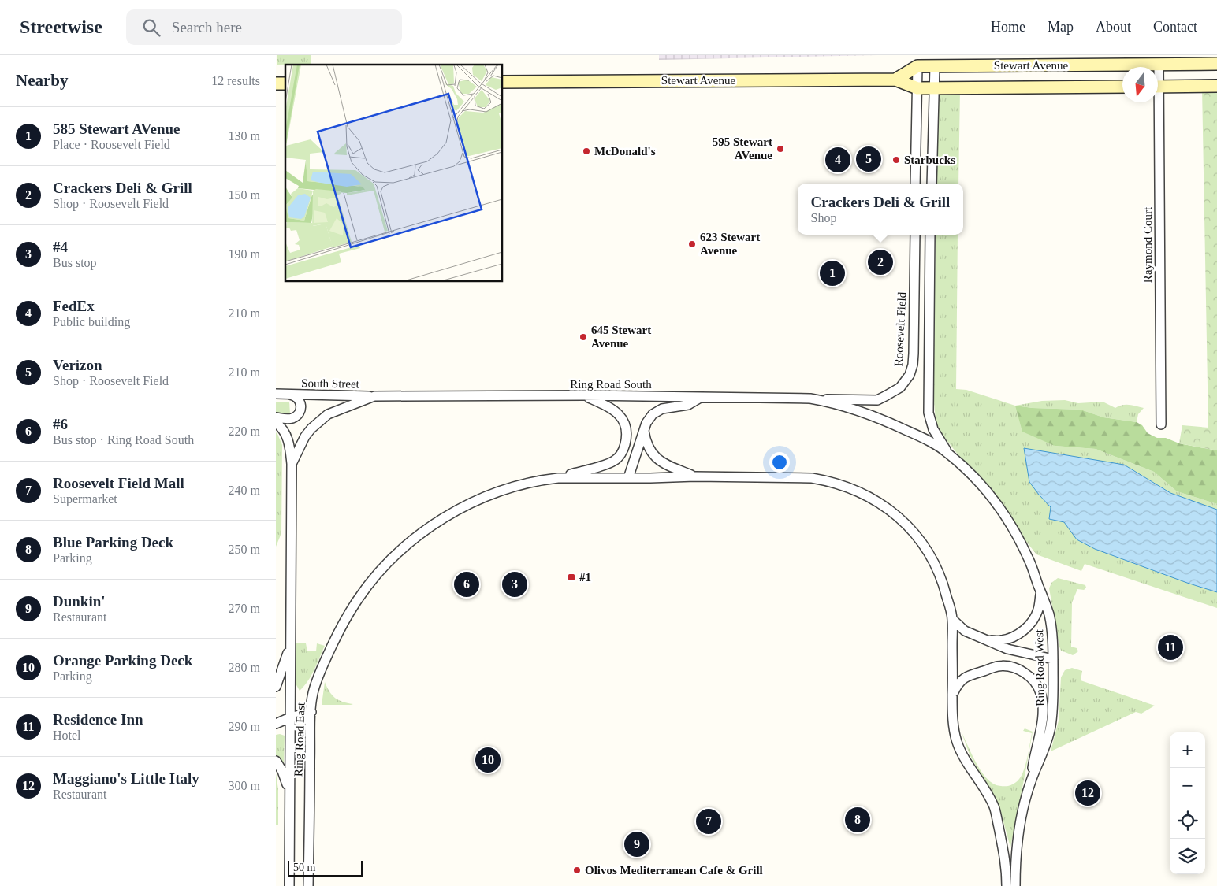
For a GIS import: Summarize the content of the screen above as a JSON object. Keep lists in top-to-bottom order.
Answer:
{
  "streets": {
    "main road": ["Stewart Avenue"],
    "street": [
      "Raymond Court",
      "Roosevelt Field",
      "South Street",
      "Ring Road South",
      "Ring Road West",
      "Ring Road East"
    ]
  },
  "crossings": [
    ["Stewart Avenue", "Raymond Court"],
    ["Roosevelt Field", "Ring Road South"],
    ["South Street", "Ring Road South"],
    ["Ring Road South", "Ring Road West"],
    ["Ring Road South", "Ring Road East"]
  ],
  "places": {
    "other": [
      "595 Stewart AVenue",
      "McDonald's",
      "Starbucks",
      "623 Stewart Avenue",
      "645 Stewart Avenue",
      "Olivos Mediterranean Cafe & Grill"
    ],
    "transit": ["#1"]
  },
  "scale_bar": "50 m",
  "north": "bottom",
  "page": {
    "header": "Streetwise",
    "search": "Search here",
    "nav": [
      "Home",
      "Map",
      "About",
      "Contact"
    ],
    "heading": ["Nearby", "12 results"],
    "list": [
      {
        "mark": "1",
        "name": "585 Stewart AVenue",
        "note": "Place · Roosevelt Field",
        "value": "130 m"
      },
      {
        "mark": "2",
        "name": "Crackers Deli & Grill",
        "note": "Shop · Roosevelt Field",
        "value": "150 m"
      },
      {
        "mark": "3",
        "name": "#4",
        "note": "Bus stop",
        "value": "190 m"
      },
      {
        "mark": "4",
        "name": "FedEx",
        "note": "Public building",
        "value": "210 m"
      },
      {
        "mark": "5",
        "name": "Verizon",
        "note": "Shop · Roosevelt Field",
        "value": "210 m"
      },
      {
        "mark": "6",
        "name": "#6",
        "note": "Bus stop · Ring Road South",
        "value": "220 m"
      },
      {
        "mark": "7",
        "name": "Roosevelt Field Mall",
        "note": "Supermarket",
        "value": "240 m"
      },
      {
        "mark": "8",
        "name": "Blue Parking Deck",
        "note": "Parking",
        "value": "250 m"
      },
      {
        "mark": "9",
        "name": "Dunkin'",
        "note": "Restaurant",
        "value": "270 m"
      },
      {
        "mark": "10",
        "name": "Orange Parking Deck",
        "note": "Parking",
        "value": "280 m"
      },
      {
        "mark": "11",
        "name": "Residence Inn",
        "note": "Hotel",
        "value": "290 m"
      },
      {
        "mark": "12",
        "name": "Maggiano's Little Italy",
        "note": "Restaurant",
        "value": "300 m"
      }
    ],
    "pins": [
      "5",
      "4",
      "2",
      "1",
      "3",
      "6",
      "11",
      "10",
      "12",
      "8",
      "7",
      "9"
    ],
    "popup": ["Crackers Deli & Grill", "Shop"],
    "map_buttons": ["+", "−"],
    "scale": "50 m"
  }
}
